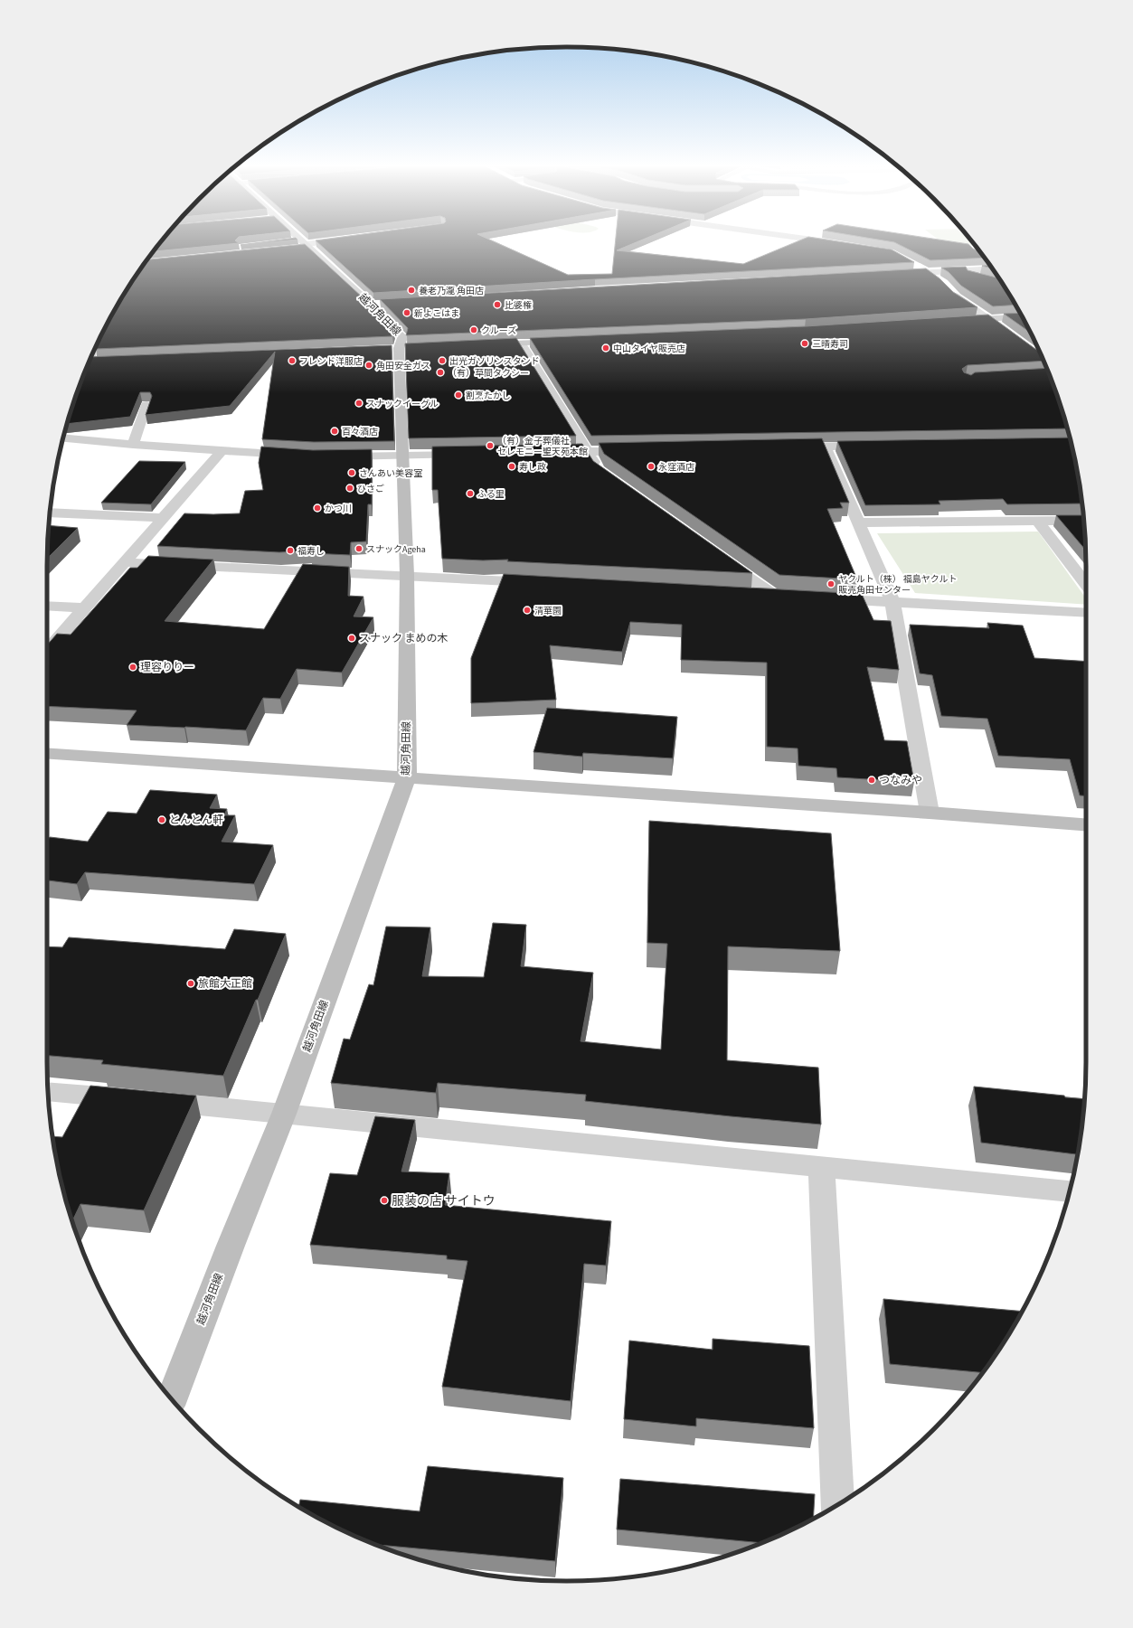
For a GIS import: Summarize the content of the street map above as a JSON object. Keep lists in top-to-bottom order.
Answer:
{
  "streets": {
    "main road": ["越河角田線"]
  },
  "places": [
    "養老乃瀧 角田店",
    "比婆権",
    "新よこはま",
    "クルーズ",
    "三晴寿司",
    "中山タイヤ販売店",
    "フレンド洋服店",
    "出光ガソリンスタンド",
    "角田安全ガス",
    "（有）草間タクシー",
    "割烹たかし",
    "スナックイーグル",
    "百々酒店",
    "（有）金子葬儀社 セレモニー聖天苑本館",
    "寿し政",
    "永窪酒店",
    "さんあい美容室",
    "ひさご",
    "ふる里",
    "かつ川",
    "スナックAgeha",
    "福寿し",
    "ヤクルト（株） 福島ヤクルト 販売角田センター",
    "清華園",
    "スナック まめの木",
    "理容りりー",
    "つなみや",
    "とんとん軒",
    "旅館大正館",
    "服装の店 サイトウ"
  ]
}
